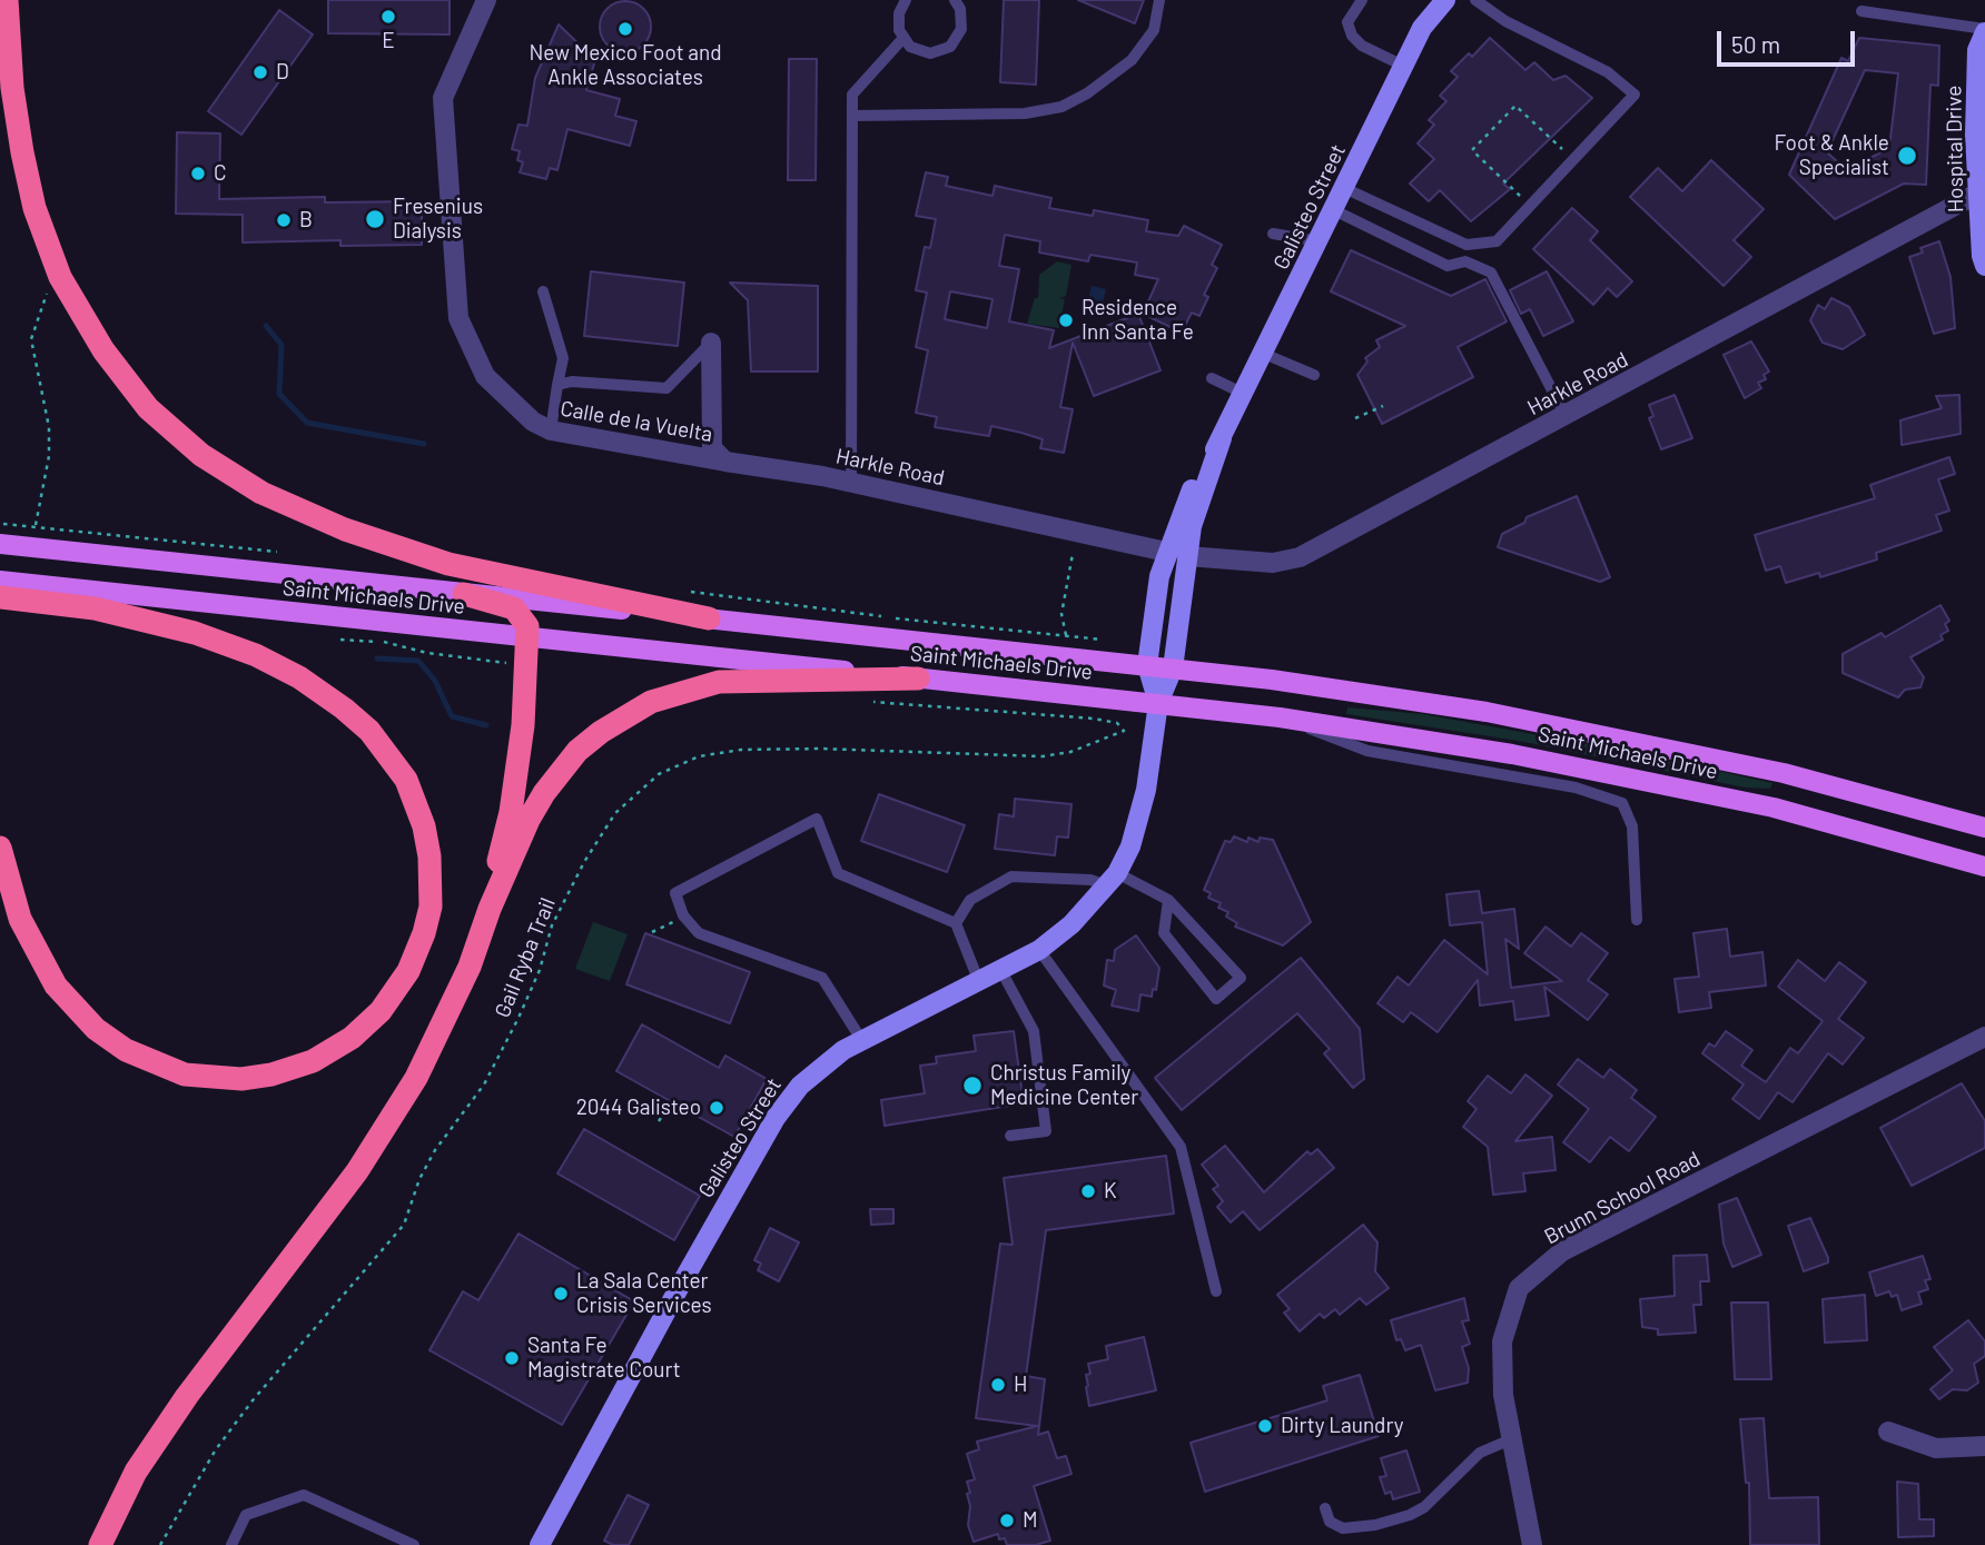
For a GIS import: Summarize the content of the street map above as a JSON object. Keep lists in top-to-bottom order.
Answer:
{
  "streets": {
    "main road": ["Saint Michaels Drive"],
    "street": [
      "Hospital Drive",
      "Galisteo Street",
      "Harkle Road",
      "Calle de la Vuelta",
      "Brunn School Road"
    ],
    "path": ["Gail Ryba Trail"]
  },
  "crossings": [
    ["Hospital Drive", "Harkle Road"],
    ["Galisteo Street", "Harkle Road"],
    ["Galisteo Street", "Saint Michaels Drive"],
    ["Harkle Road", "Calle de la Vuelta"]
  ],
  "places": [
    "E",
    "New Mexico Foot and Ankle Associates",
    "D",
    "Foot & Ankle Specialist",
    "C",
    "Fresenius Dialysis",
    "B",
    "Residence Inn Santa Fe",
    "Christus Family Medicine Center",
    "2044 Galisteo",
    "K",
    "La Sala Center Crisis Services",
    "Santa Fe Magistrate Court",
    "H",
    "Dirty Laundry",
    "M"
  ],
  "scale_bar": "50 m"
}
